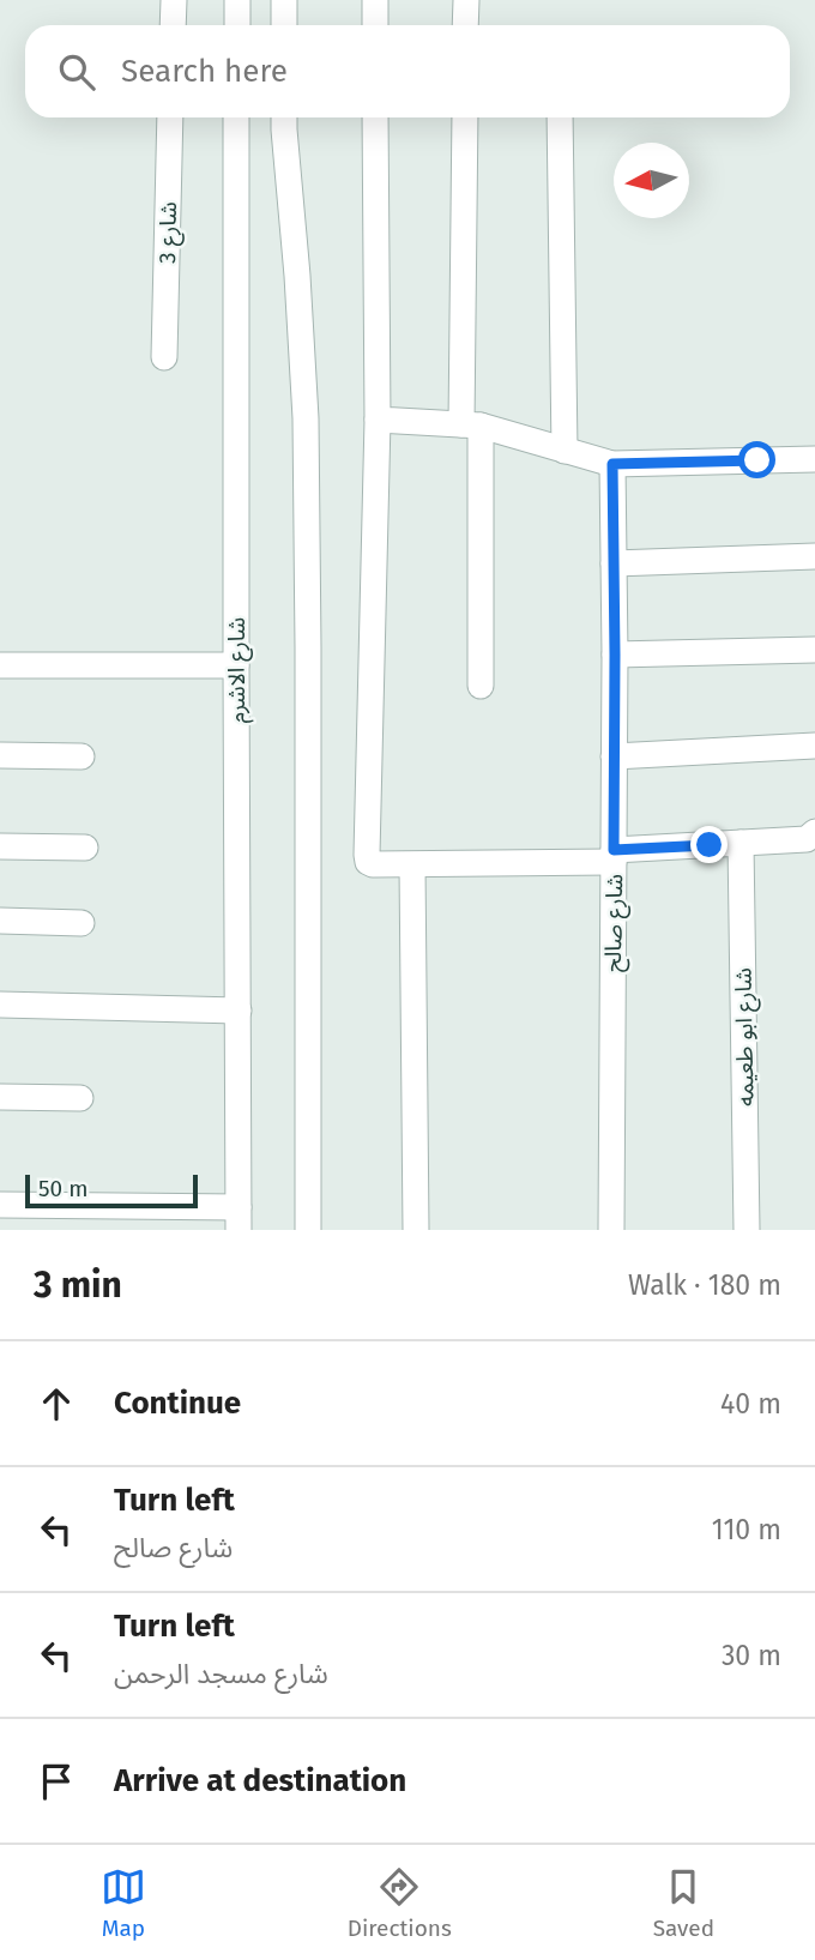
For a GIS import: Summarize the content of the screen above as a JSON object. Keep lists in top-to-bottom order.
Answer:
{
  "streets": {
    "street": [
      "شارع 3",
      "شارع الاشرم",
      "شارع صالح",
      "شارع ابو طعيمه"
    ]
  },
  "scale_bar": "50 m",
  "north": "left",
  "page": {
    "search": "Search here",
    "scale": "50 m",
    "heading": ["3 min", "Walk · 180 m"],
    "list": [
      ["Continue", "40 m"],
      ["Turn left", "شارع صالح", "110 m"],
      ["Turn left", "شارع مسجد الرحمن", "30 m"],
      "Arrive at destination"
    ],
    "nav": ["Map", "Directions", "Saved"]
  }
}
